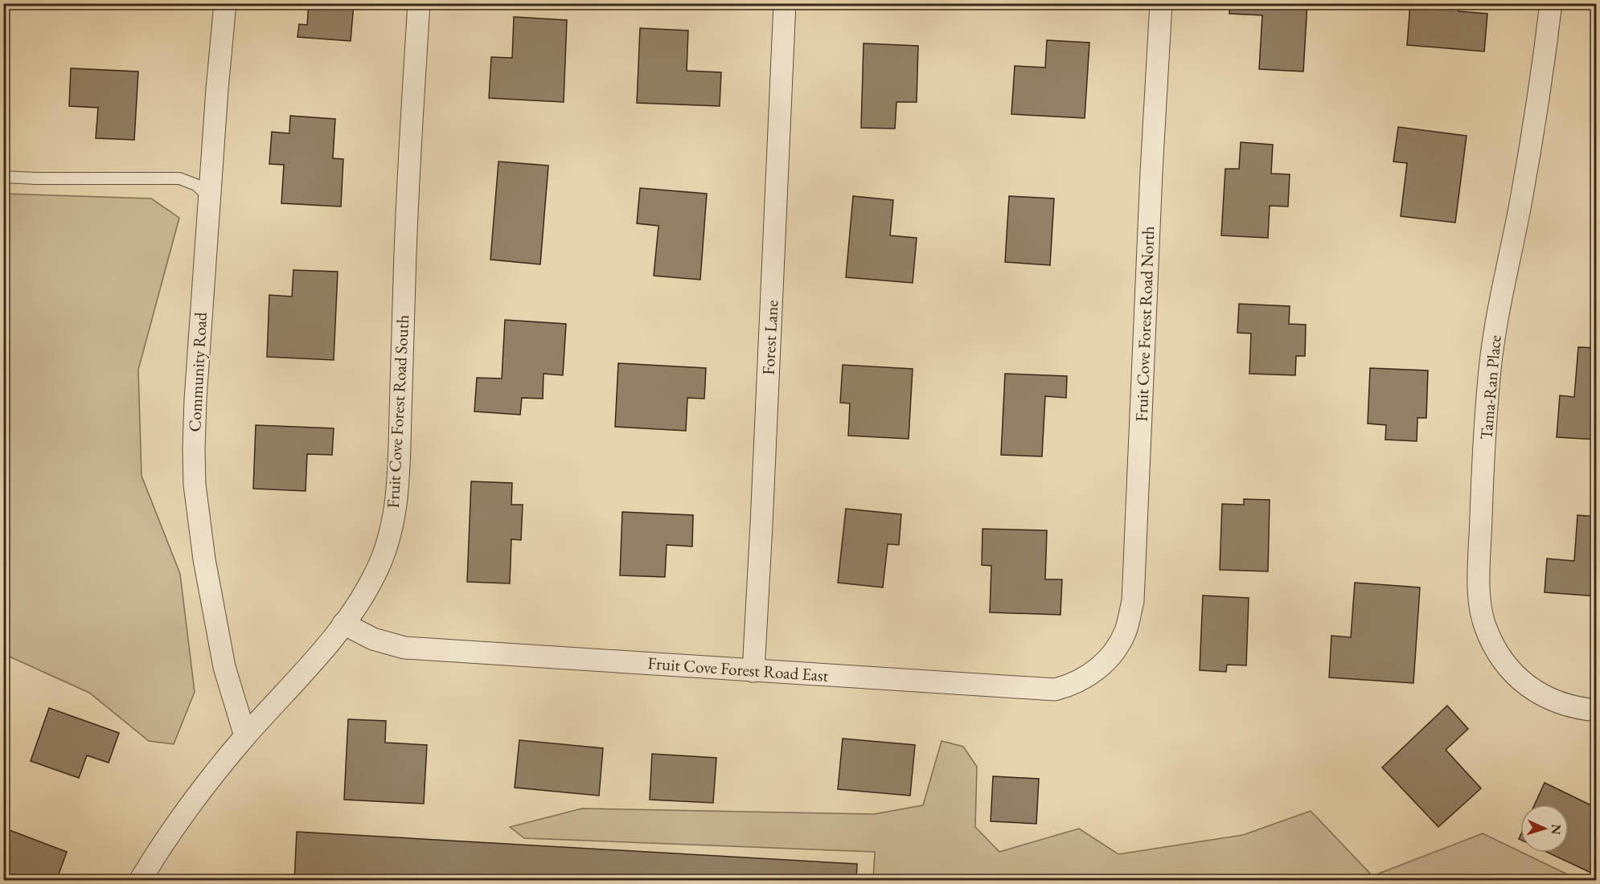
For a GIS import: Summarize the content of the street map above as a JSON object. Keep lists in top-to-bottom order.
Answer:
{
  "streets": {
    "street": [
      "Fruit Cove Forest Road North",
      "Forest Lane",
      "Community Road",
      "Tama-Ran Place",
      "Fruit Cove Forest Road South",
      "Fruit Cove Forest Road East"
    ]
  },
  "crossings": [
    ["Fruit Cove Forest Road North", "Fruit Cove Forest Road East"],
    ["Forest Lane", "Fruit Cove Forest Road East"],
    ["Community Road", "Fruit Cove Forest Road South"],
    ["Fruit Cove Forest Road South", "Fruit Cove Forest Road East"]
  ],
  "north": "right"
}
